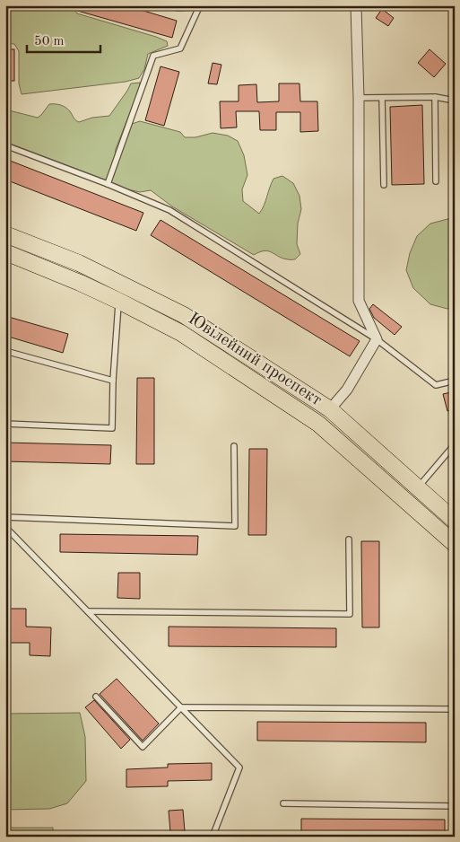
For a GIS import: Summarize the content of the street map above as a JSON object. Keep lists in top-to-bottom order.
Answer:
{
  "streets": {
    "main road": ["Ювілейний проспект"]
  },
  "scale_bar": "50 m"
}
